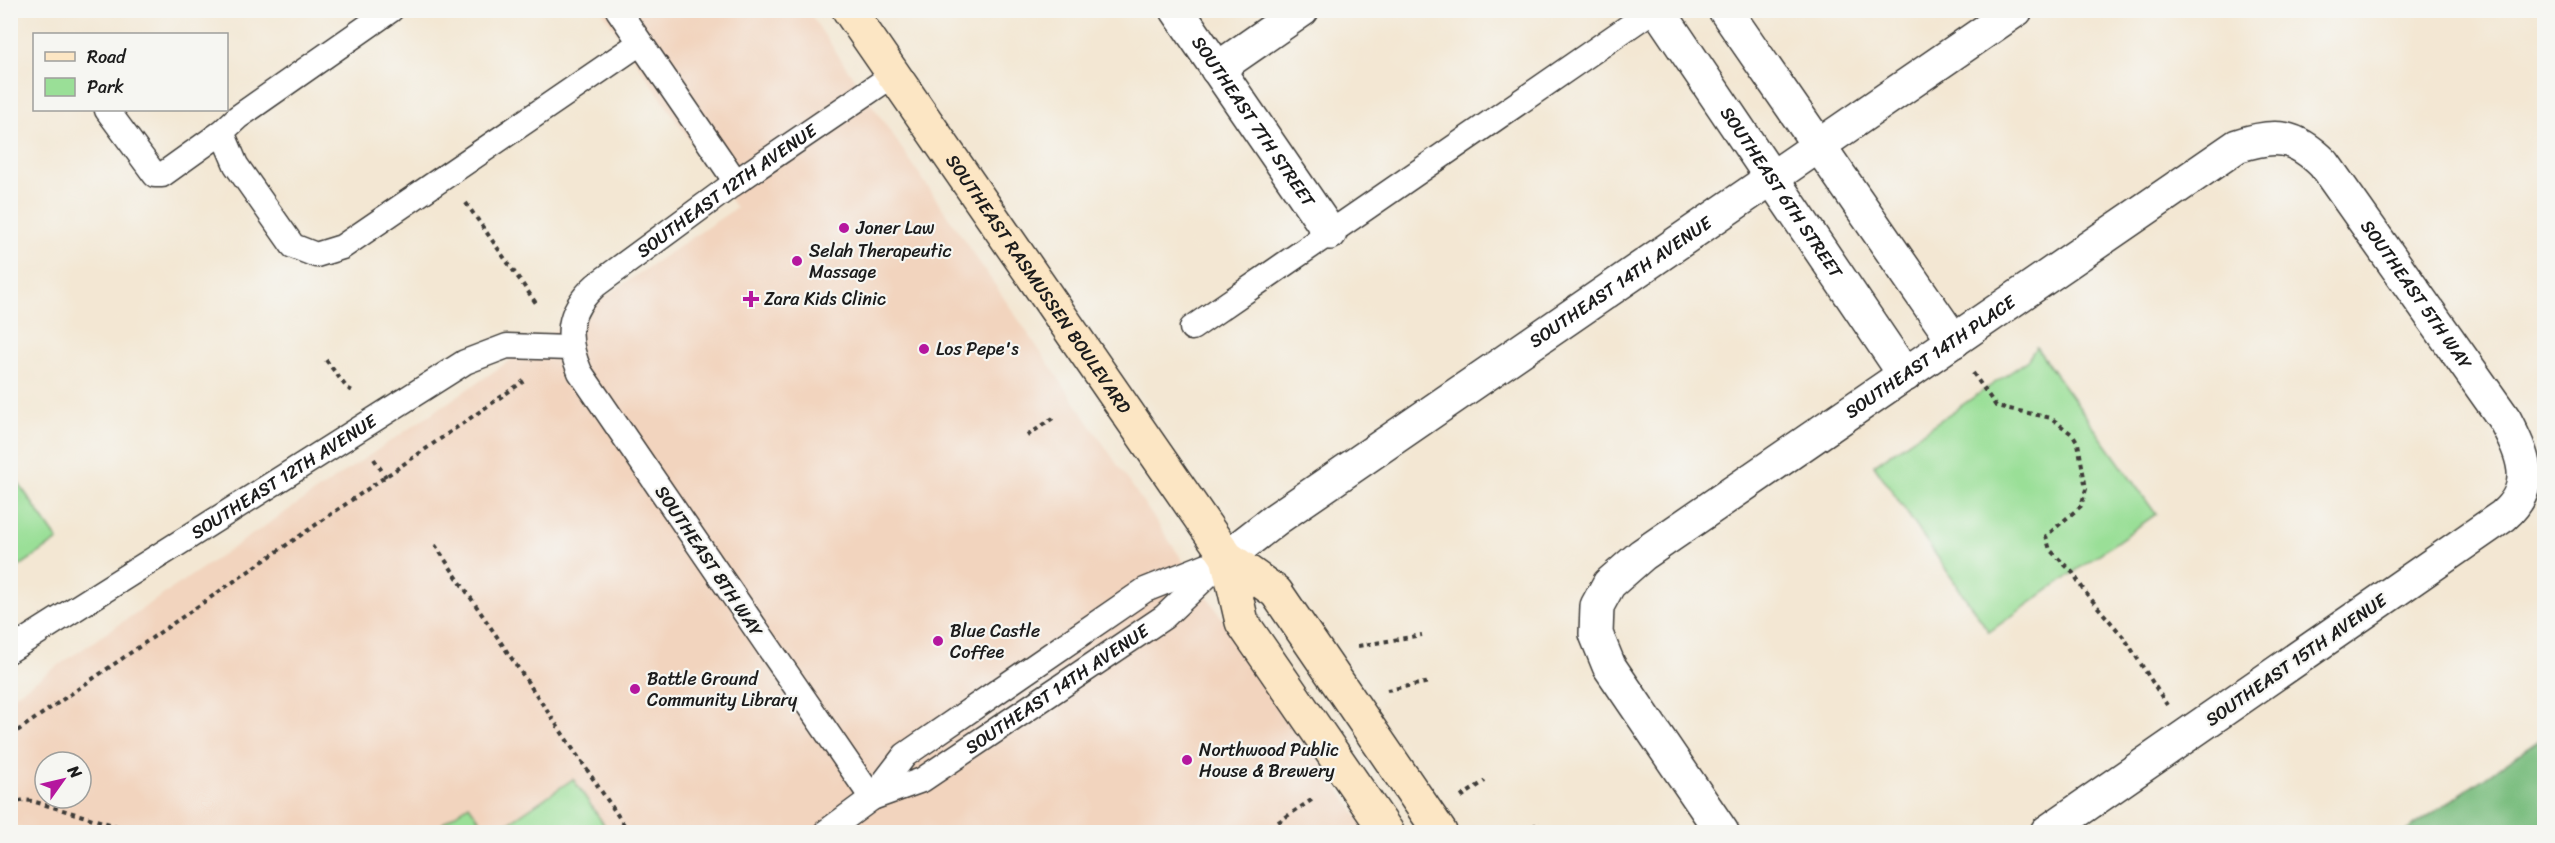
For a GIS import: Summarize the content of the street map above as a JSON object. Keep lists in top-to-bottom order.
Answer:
{
  "streets": {
    "street": [
      "SOUTHEAST 7TH STREET",
      "SOUTHEAST 6TH STREET",
      "SOUTHEAST 14TH AVENUE",
      "SOUTHEAST RASMUSSEN BOULEVARD",
      "SOUTHEAST 5TH WAY",
      "SOUTHEAST 14TH PLACE",
      "SOUTHEAST 15TH AVENUE"
    ],
    "lane": ["SOUTHEAST 12TH AVENUE", "SOUTHEAST 8TH WAY"]
  },
  "crossings": [
    ["SOUTHEAST 12TH AVENUE", "SOUTHEAST RASMUSSEN BOULEVARD"],
    ["SOUTHEAST 12TH AVENUE", "SOUTHEAST 8TH WAY"],
    ["SOUTHEAST 6TH STREET", "SOUTHEAST 14TH AVENUE"],
    ["SOUTHEAST 6TH STREET", "SOUTHEAST 14TH PLACE"],
    ["SOUTHEAST 14TH AVENUE", "SOUTHEAST RASMUSSEN BOULEVARD"],
    ["SOUTHEAST 14TH AVENUE", "SOUTHEAST 8TH WAY"],
    ["SOUTHEAST 5TH WAY", "SOUTHEAST 14TH PLACE"],
    ["SOUTHEAST 5TH WAY", "SOUTHEAST 15TH AVENUE"]
  ],
  "places": {
    "other": [
      "Joner Law",
      "Selah Therapeutic Massage",
      "Los Pepe's",
      "Blue Castle Coffee",
      "Battle Ground Community Library",
      "Northwood Public House & Brewery"
    ],
    "health": ["Zara Kids Clinic"]
  },
  "legend": ["Road", "Park"],
  "north": "top right"
}
